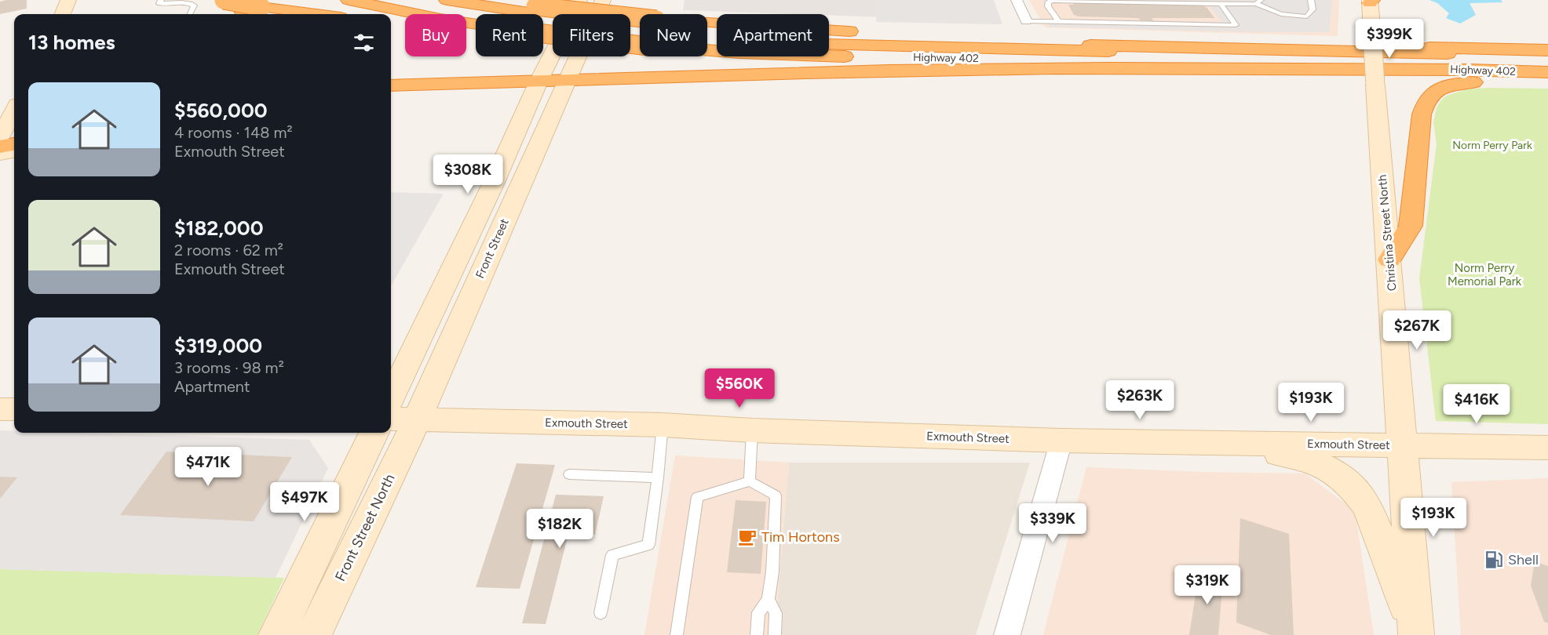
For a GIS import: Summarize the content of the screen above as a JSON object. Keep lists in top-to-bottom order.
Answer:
{
  "streets": {
    "highway": ["Highway 402"],
    "main road": [
      "Christina Street North",
      "Front Street",
      "Exmouth Street",
      "Front Street North"
    ]
  },
  "crossings": [
    ["Christina Street North", "Exmouth Street"],
    ["Front Street", "Exmouth Street"],
    ["Front Street", "Front Street North"],
    ["Exmouth Street", "Front Street North"]
  ],
  "parks": ["Norm Perry Park", "Norm Perry Memorial Park"],
  "places": {
    "cafe": ["Tim Hortons"],
    "fuel station": ["Shell"]
  },
  "page": {
    "chip": [
      "Buy",
      "Rent",
      "Filters",
      "New",
      "Apartment"
    ],
    "heading": "13 homes",
    "price": [
      "$399K",
      "$308K",
      "$267K",
      "$560K",
      "$263K",
      "$193K",
      "$416K",
      "$471K",
      "$497K",
      "$193K",
      "$339K",
      "$182K",
      "$319K"
    ],
    "list": [
      {
        "name": "$560,000",
        "note": "4 rooms · 148 m² · Exmouth Street"
      },
      {
        "name": "$182,000",
        "note": "2 rooms · 62 m² · Exmouth Street"
      },
      {
        "name": "$319,000",
        "note": "3 rooms · 98 m² · Apartment"
      }
    ]
  }
}
